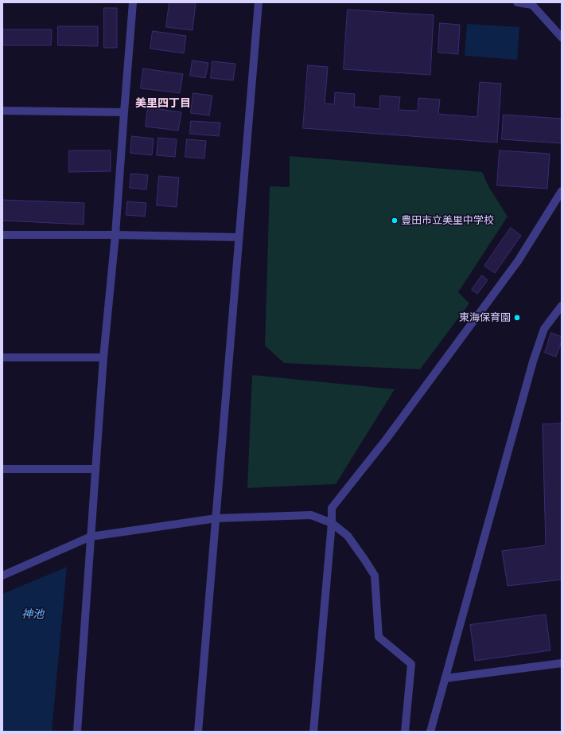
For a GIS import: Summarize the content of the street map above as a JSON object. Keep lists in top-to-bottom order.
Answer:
{
  "districts": ["美里四丁目"],
  "water": ["神池"],
  "places": ["豊田市立美里中学校", "東海保育園"]
}
